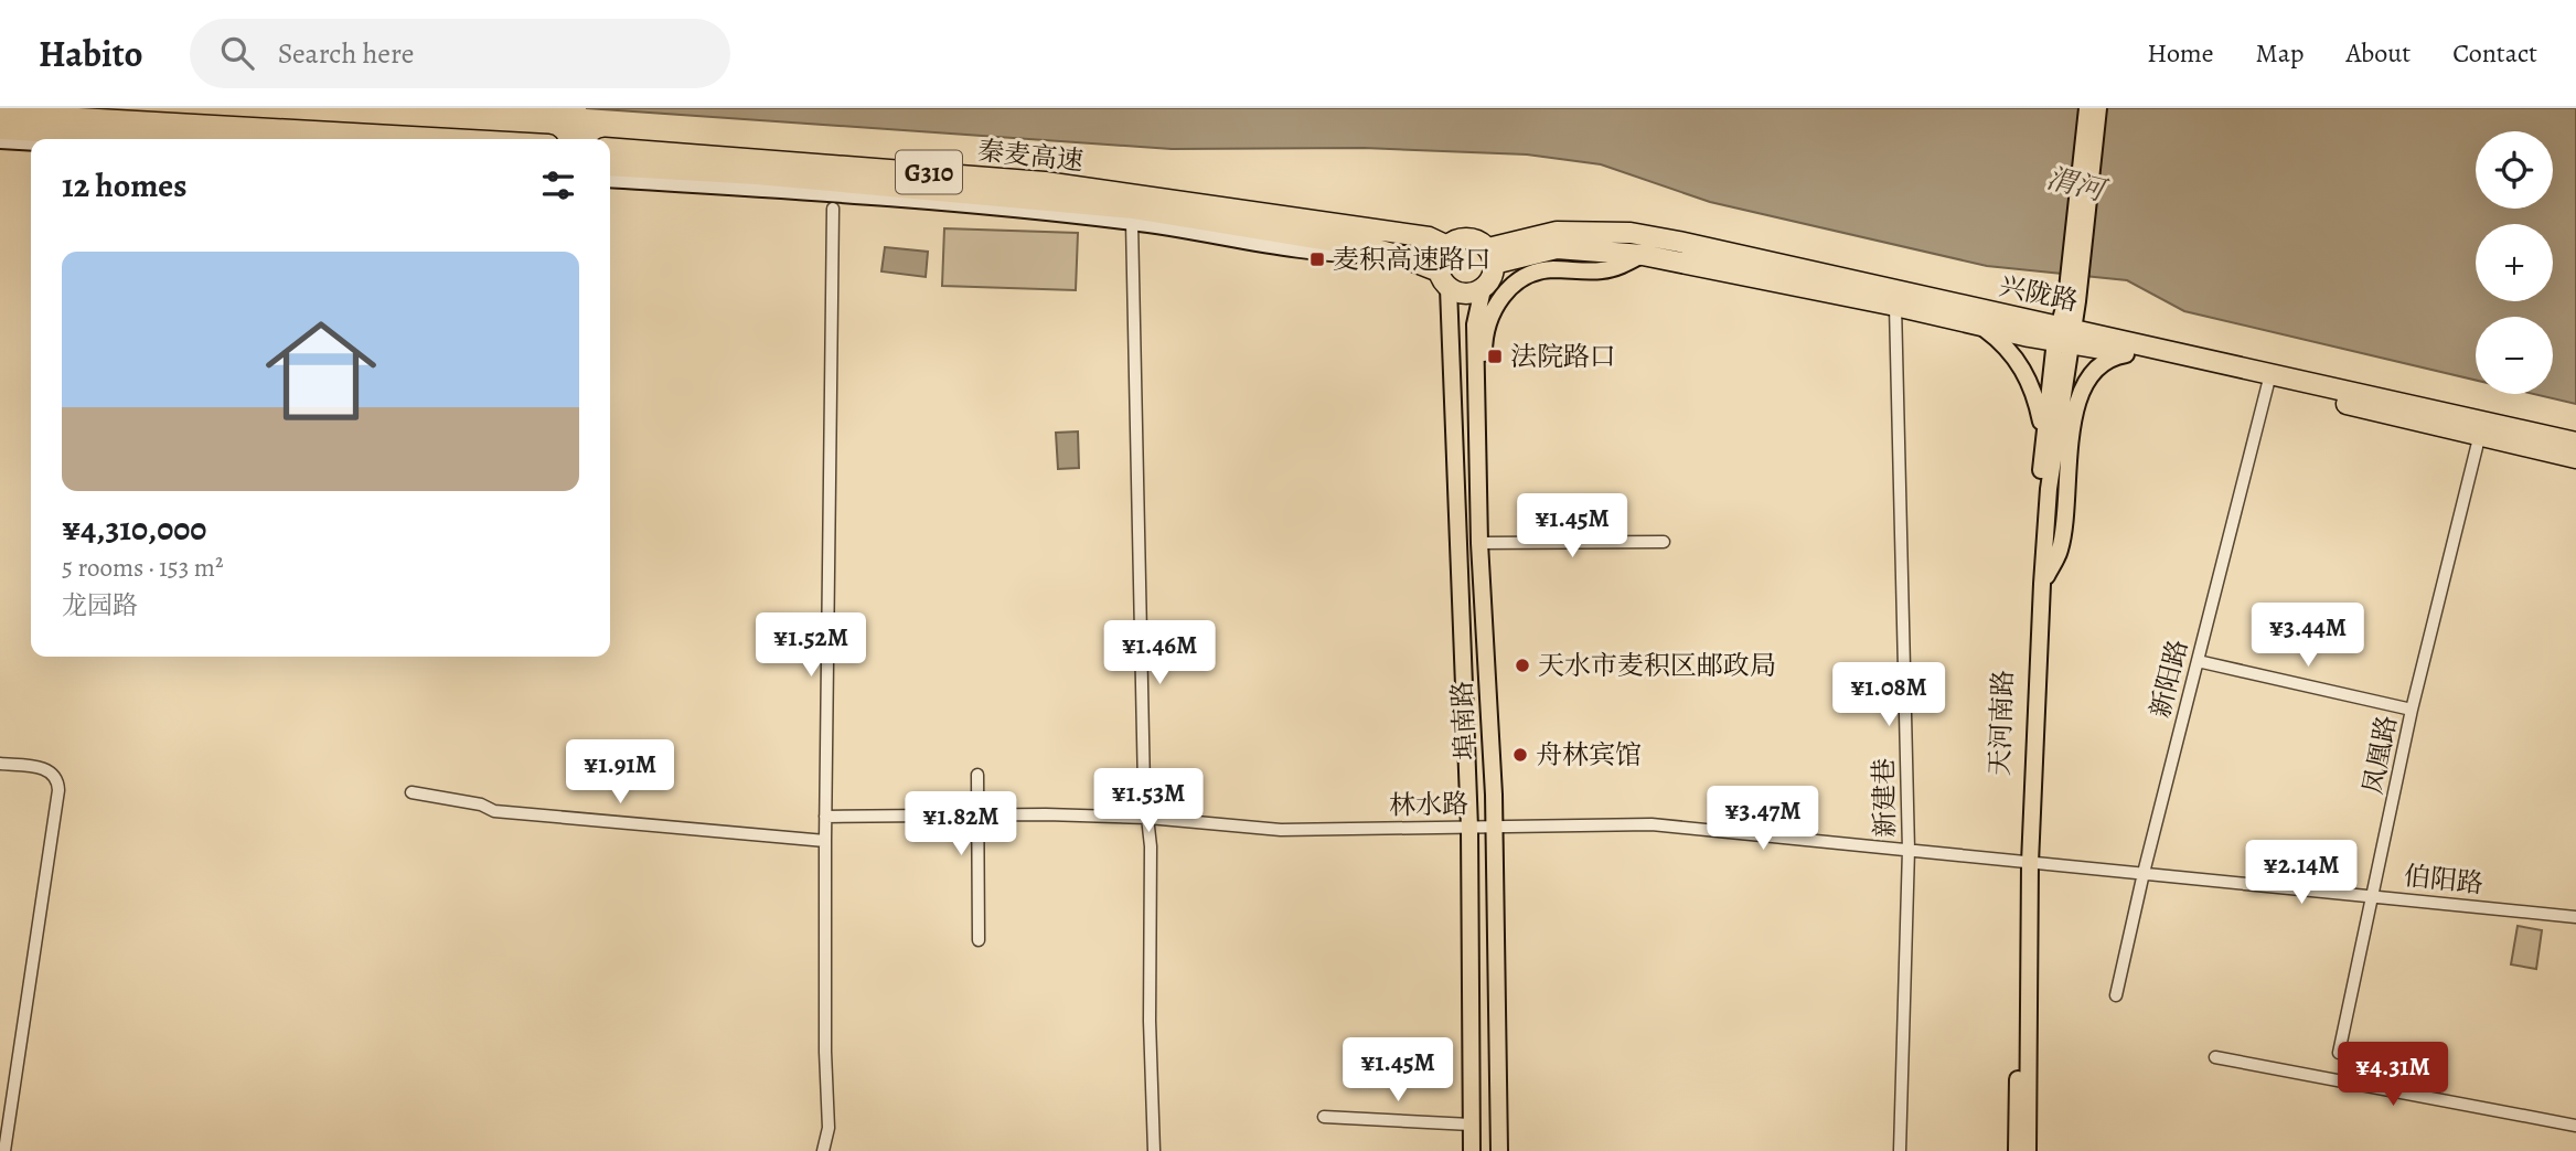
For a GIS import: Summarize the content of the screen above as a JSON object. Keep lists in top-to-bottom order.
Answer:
{
  "streets": {
    "highway": ["秦麦高速", "G310", "兴陇路"],
    "main road": ["埠南路", "天河南路"],
    "street": [
      "新阳路",
      "凤凰路",
      "新建巷",
      "林水路",
      "伯阳路"
    ]
  },
  "crossings": [
    ["秦麦高速", "兴陇路"],
    ["秦麦高速", "埠南路"],
    ["兴陇路", "新阳路"],
    ["兴陇路", "埠南路"],
    ["兴陇路", "天河南路"],
    ["兴陇路", "凤凰路"],
    ["兴陇路", "新建巷"],
    ["新阳路", "伯阳路"],
    ["埠南路", "林水路"],
    ["天河南路", "林水路"],
    ["天河南路", "伯阳路"],
    ["凤凰路", "伯阳路"],
    ["新建巷", "林水路"],
    ["林水路", "伯阳路"]
  ],
  "water": ["渭河"],
  "places": {
    "transit": ["麦积高速路口", "法院路口"],
    "other": ["天水市麦积区邮政局", "舟林宾馆"]
  },
  "page": {
    "header": "Habito",
    "search": "Search here",
    "nav": [
      "Home",
      "Map",
      "About",
      "Contact"
    ],
    "map_buttons": ["+", "−"],
    "heading": "12 homes",
    "list": [
      {
        "name": "¥4,310,000",
        "note": "5 rooms · 153 m² · 龙园路"
      }
    ],
    "price": [
      "¥1.45M",
      "¥3.44M",
      "¥1.52M",
      "¥1.46M",
      "¥1.08M",
      "¥1.91M",
      "¥1.53M",
      "¥3.47M",
      "¥1.82M",
      "¥2.14M",
      "¥1.45M",
      "¥4.31M"
    ]
  }
}
